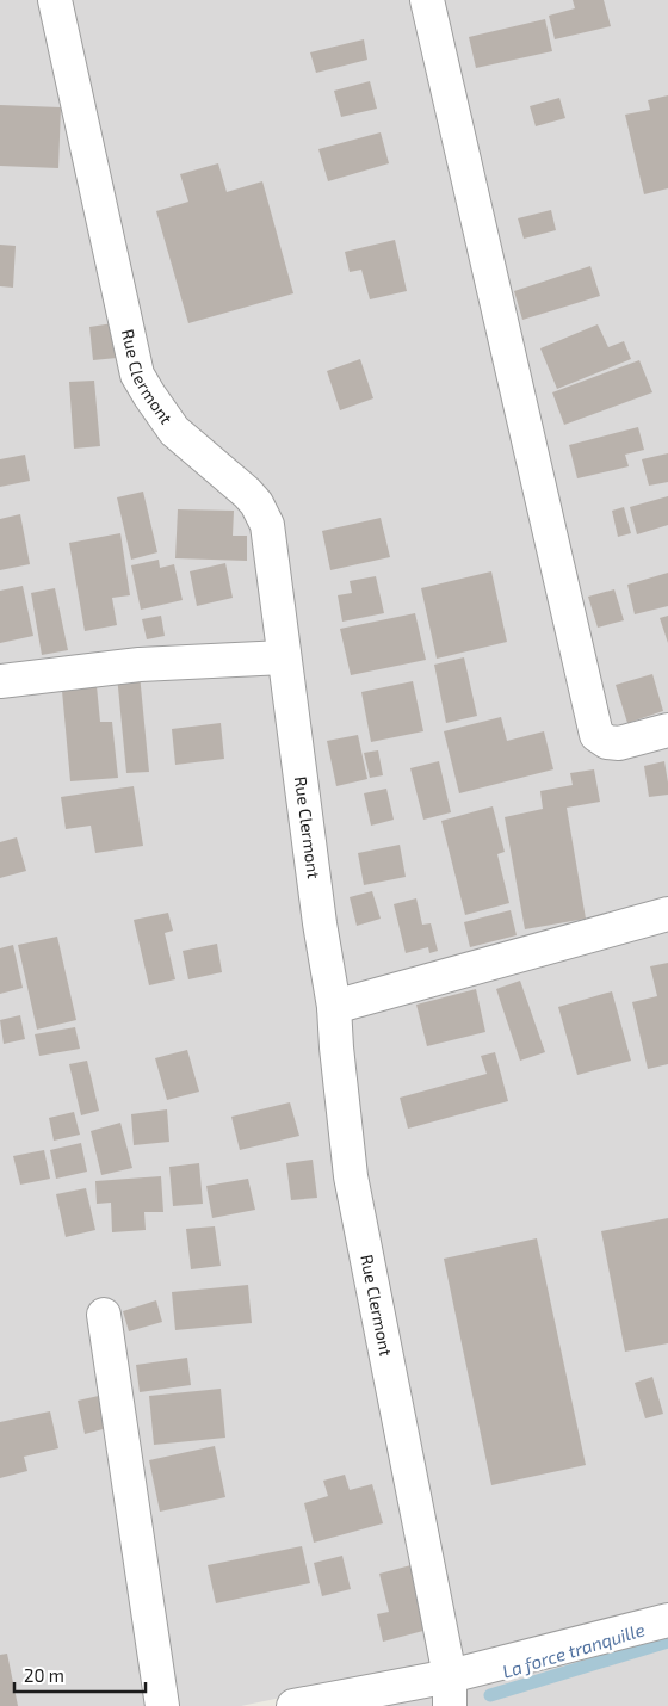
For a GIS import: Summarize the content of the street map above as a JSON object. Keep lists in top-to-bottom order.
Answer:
{
  "streets": {
    "street": ["Rue Clermont"]
  },
  "water": ["La force tranquille"],
  "scale_bar": "20 m"
}
